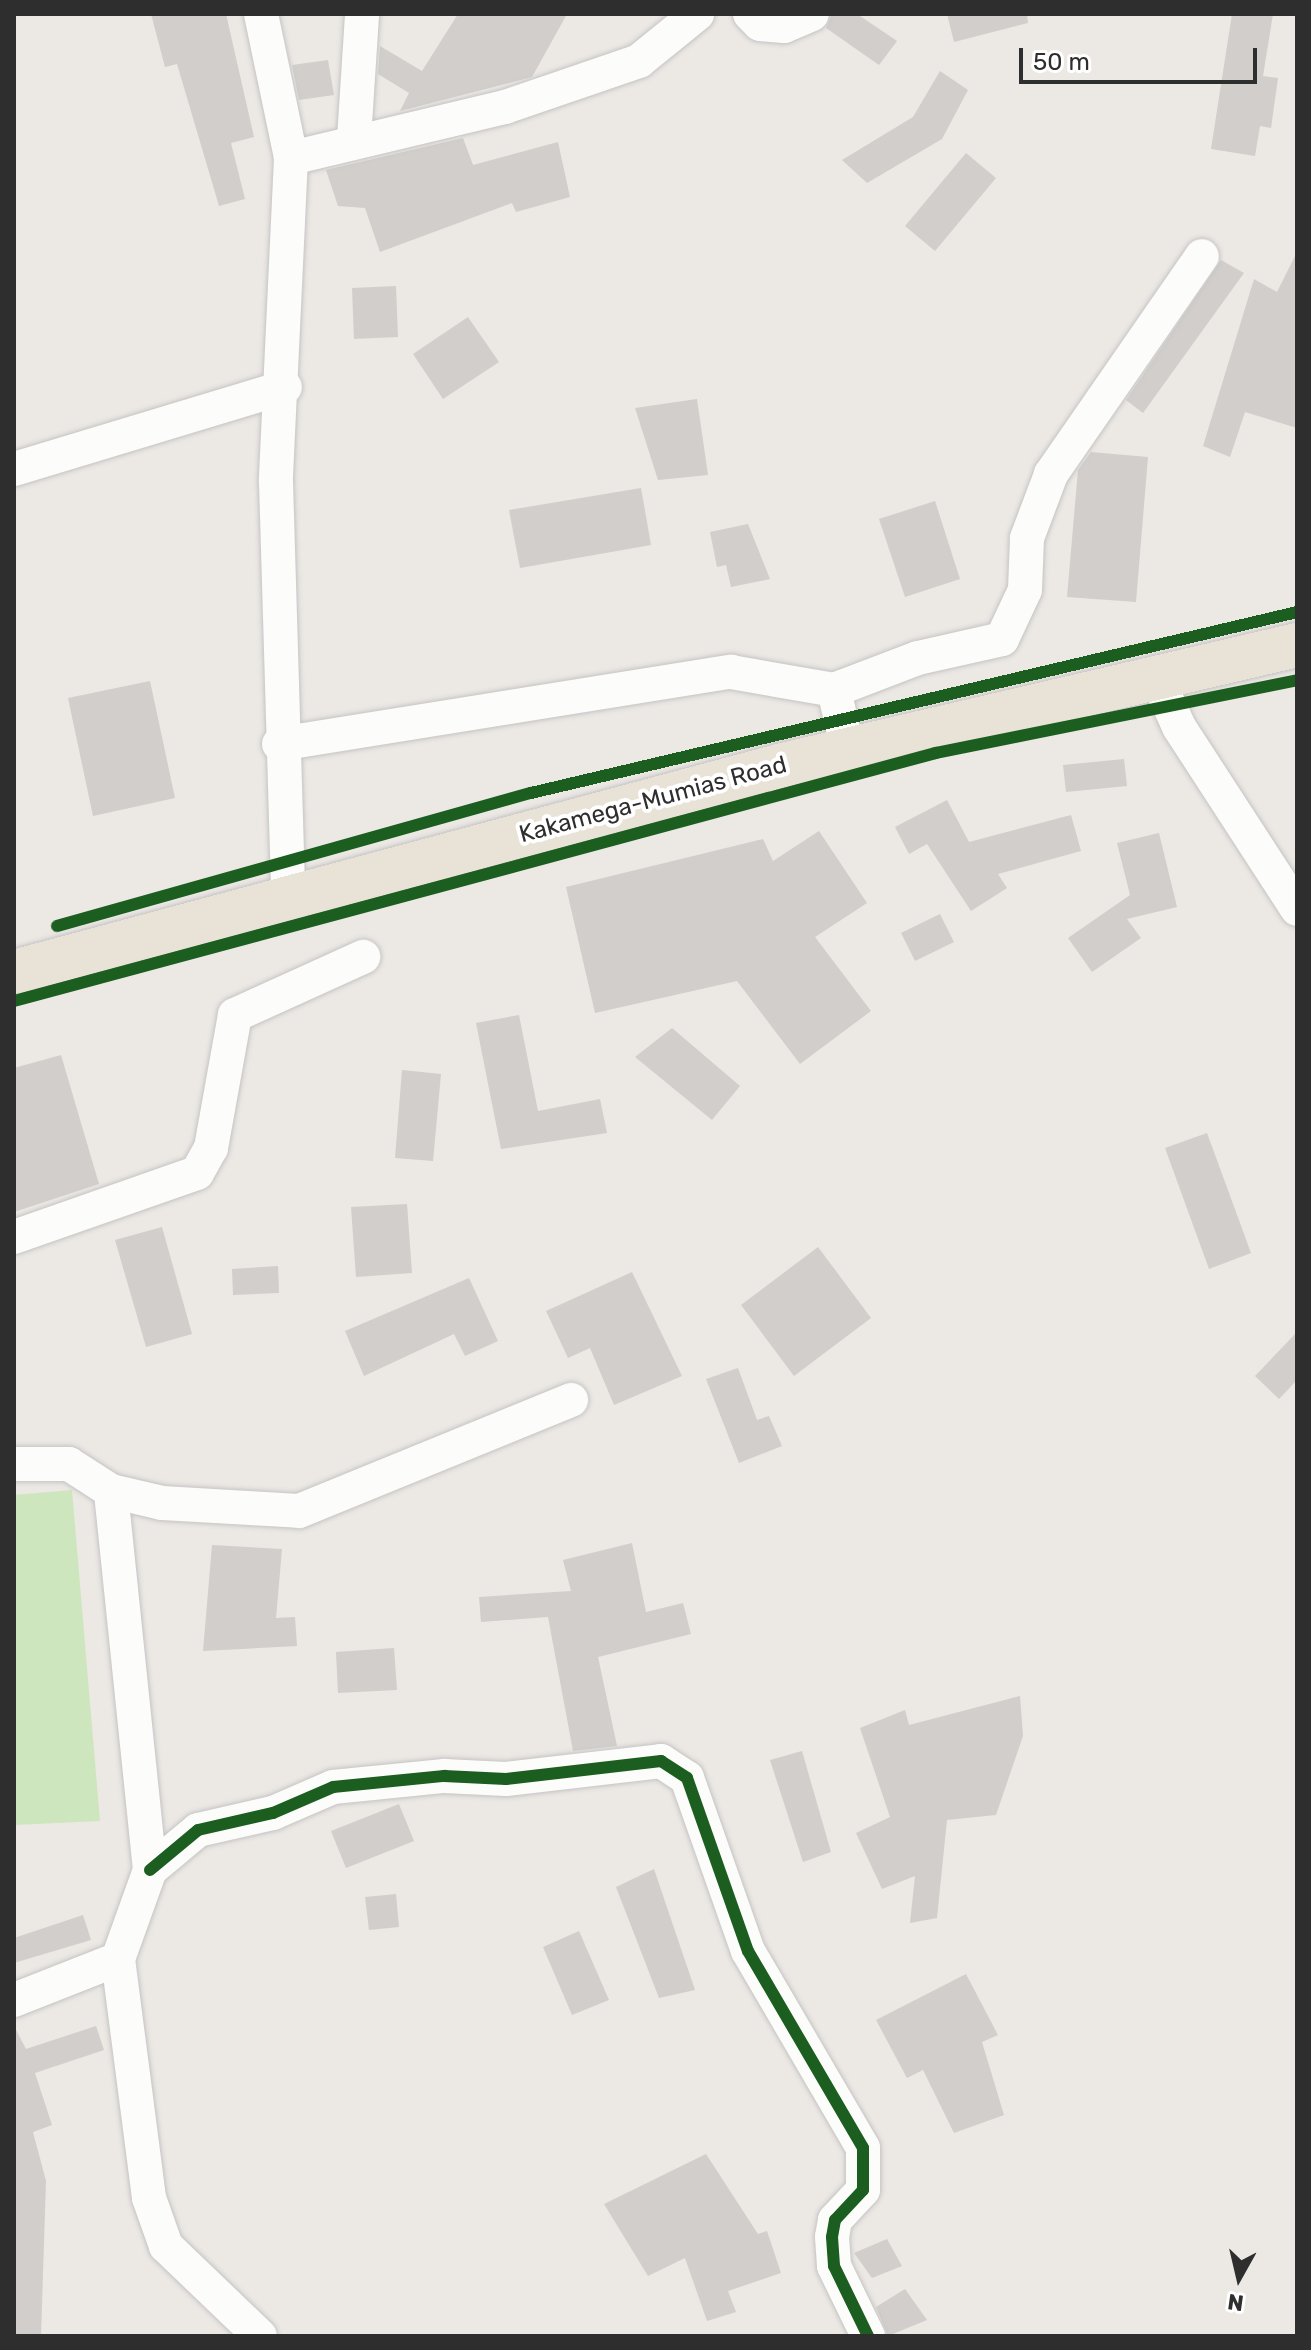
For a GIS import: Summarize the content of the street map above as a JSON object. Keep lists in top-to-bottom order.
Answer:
{
  "streets": {
    "highway": ["Kakamega-Mumias Road"]
  },
  "scale_bar": "50 m",
  "north": "bottom"
}
